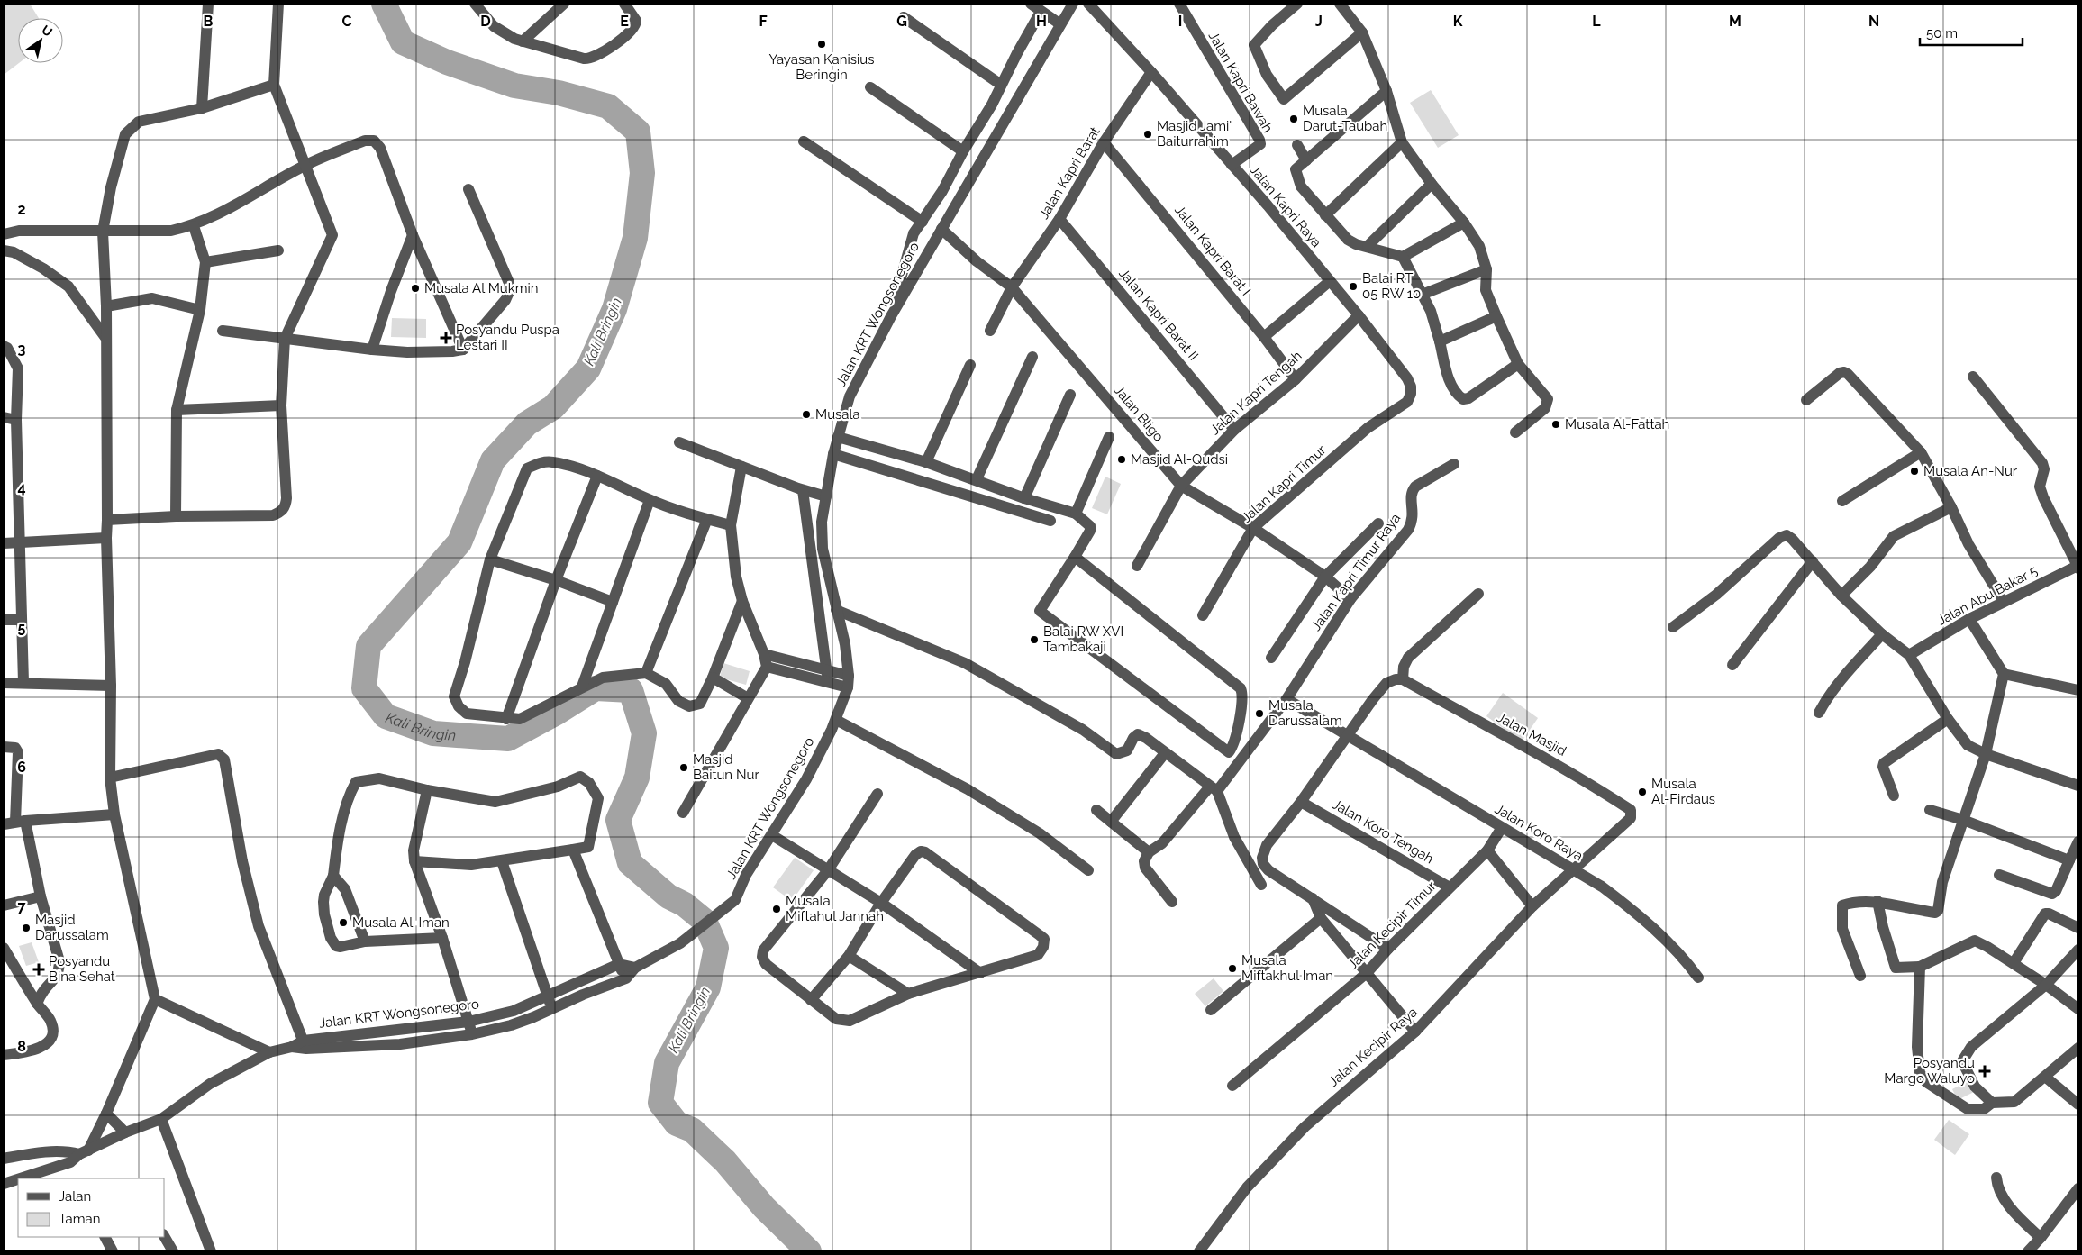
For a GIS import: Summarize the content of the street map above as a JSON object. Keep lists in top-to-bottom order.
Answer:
{
  "streets": {
    "street": [
      "Jalan Kapri Bawah",
      "Jalan Kapri Barat",
      "Jalan Kapri Raya",
      "Jalan Kapri Barat I",
      "Jalan KRT Wongsonegoro",
      "Jalan Kapri Barat II",
      "Jalan Kapri Tengah",
      "Jalan Bligo",
      "Jalan Kapri Timur",
      "Jalan Kapri Timur Raya",
      "Jalan Abu Bakar 5",
      "Jalan Masjid",
      "Jalan Koro Tengah",
      "Jalan Koro Raya",
      "Jalan Kecipir Timur",
      "Jalan Kecipir Raya"
    ]
  },
  "crossings": [
    ["Jalan Kapri Bawah", "Jalan Kapri Raya"],
    ["Jalan Kapri Barat", "Jalan Kapri Raya"],
    ["Jalan Kapri Barat", "Jalan Kapri Barat I"],
    ["Jalan Kapri Barat", "Jalan Kapri Barat II"],
    ["Jalan Kapri Barat", "Jalan Bligo"],
    ["Jalan Kapri Raya", "Jalan Kapri Tengah"],
    ["Jalan Kapri Raya", "Jalan Kapri Timur"],
    ["Jalan Kapri Barat I", "Jalan Kapri Tengah"],
    ["Jalan KRT Wongsonegoro", "Jalan Bligo"],
    ["Jalan Kapri Barat II", "Jalan Kapri Tengah"],
    ["Jalan Kapri Tengah", "Jalan Bligo"],
    ["Jalan Bligo", "Jalan Kapri Timur"],
    ["Jalan Bligo", "Jalan Kapri Timur Raya"],
    ["Jalan Kapri Timur Raya", "Jalan Koro Raya"],
    ["Jalan Masjid", "Jalan Kecipir Raya"],
    ["Jalan Koro Tengah", "Jalan Kecipir Timur"],
    ["Jalan Koro Raya", "Jalan Kecipir Timur"],
    ["Jalan Koro Raya", "Jalan Kecipir Raya"]
  ],
  "water": ["Kali Bringin"],
  "places": {
    "other": [
      "Yayasan Kanisius Beringin",
      "Musala Darut-Taubah",
      "Masjid Jami' Baiturrahim",
      "Balai RT 05 RW 10",
      "Musala Al Mukmin",
      "Musala",
      "Musala Al-Fattah",
      "Masjid Al-Qudsi",
      "Musala An-Nur",
      "Balai RW XVI Tambakaji",
      "Musala Darussalam",
      "Masjid Baitun Nur",
      "Musala Al-Firdaus",
      "Musala Miftahul Jannah",
      "Musala Al-Iman",
      "Masjid Darussalam",
      "Musala Miftakhul Iman"
    ],
    "health": ["Posyandu Puspa Lestari II", "Posyandu Bina Sehat", "Posyandu Margo Waluyo"]
  },
  "legend": ["Jalan", "Taman"],
  "scale_bar": "50 m",
  "north": "top right",
  "grid": {
    "columns": [
      "B",
      "C",
      "D",
      "E",
      "F",
      "G",
      "H",
      "I",
      "J",
      "K",
      "L",
      "M",
      "N"
    ],
    "rows": [
      "2",
      "3",
      "4",
      "5",
      "6",
      "7",
      "8"
    ]
  }
}
